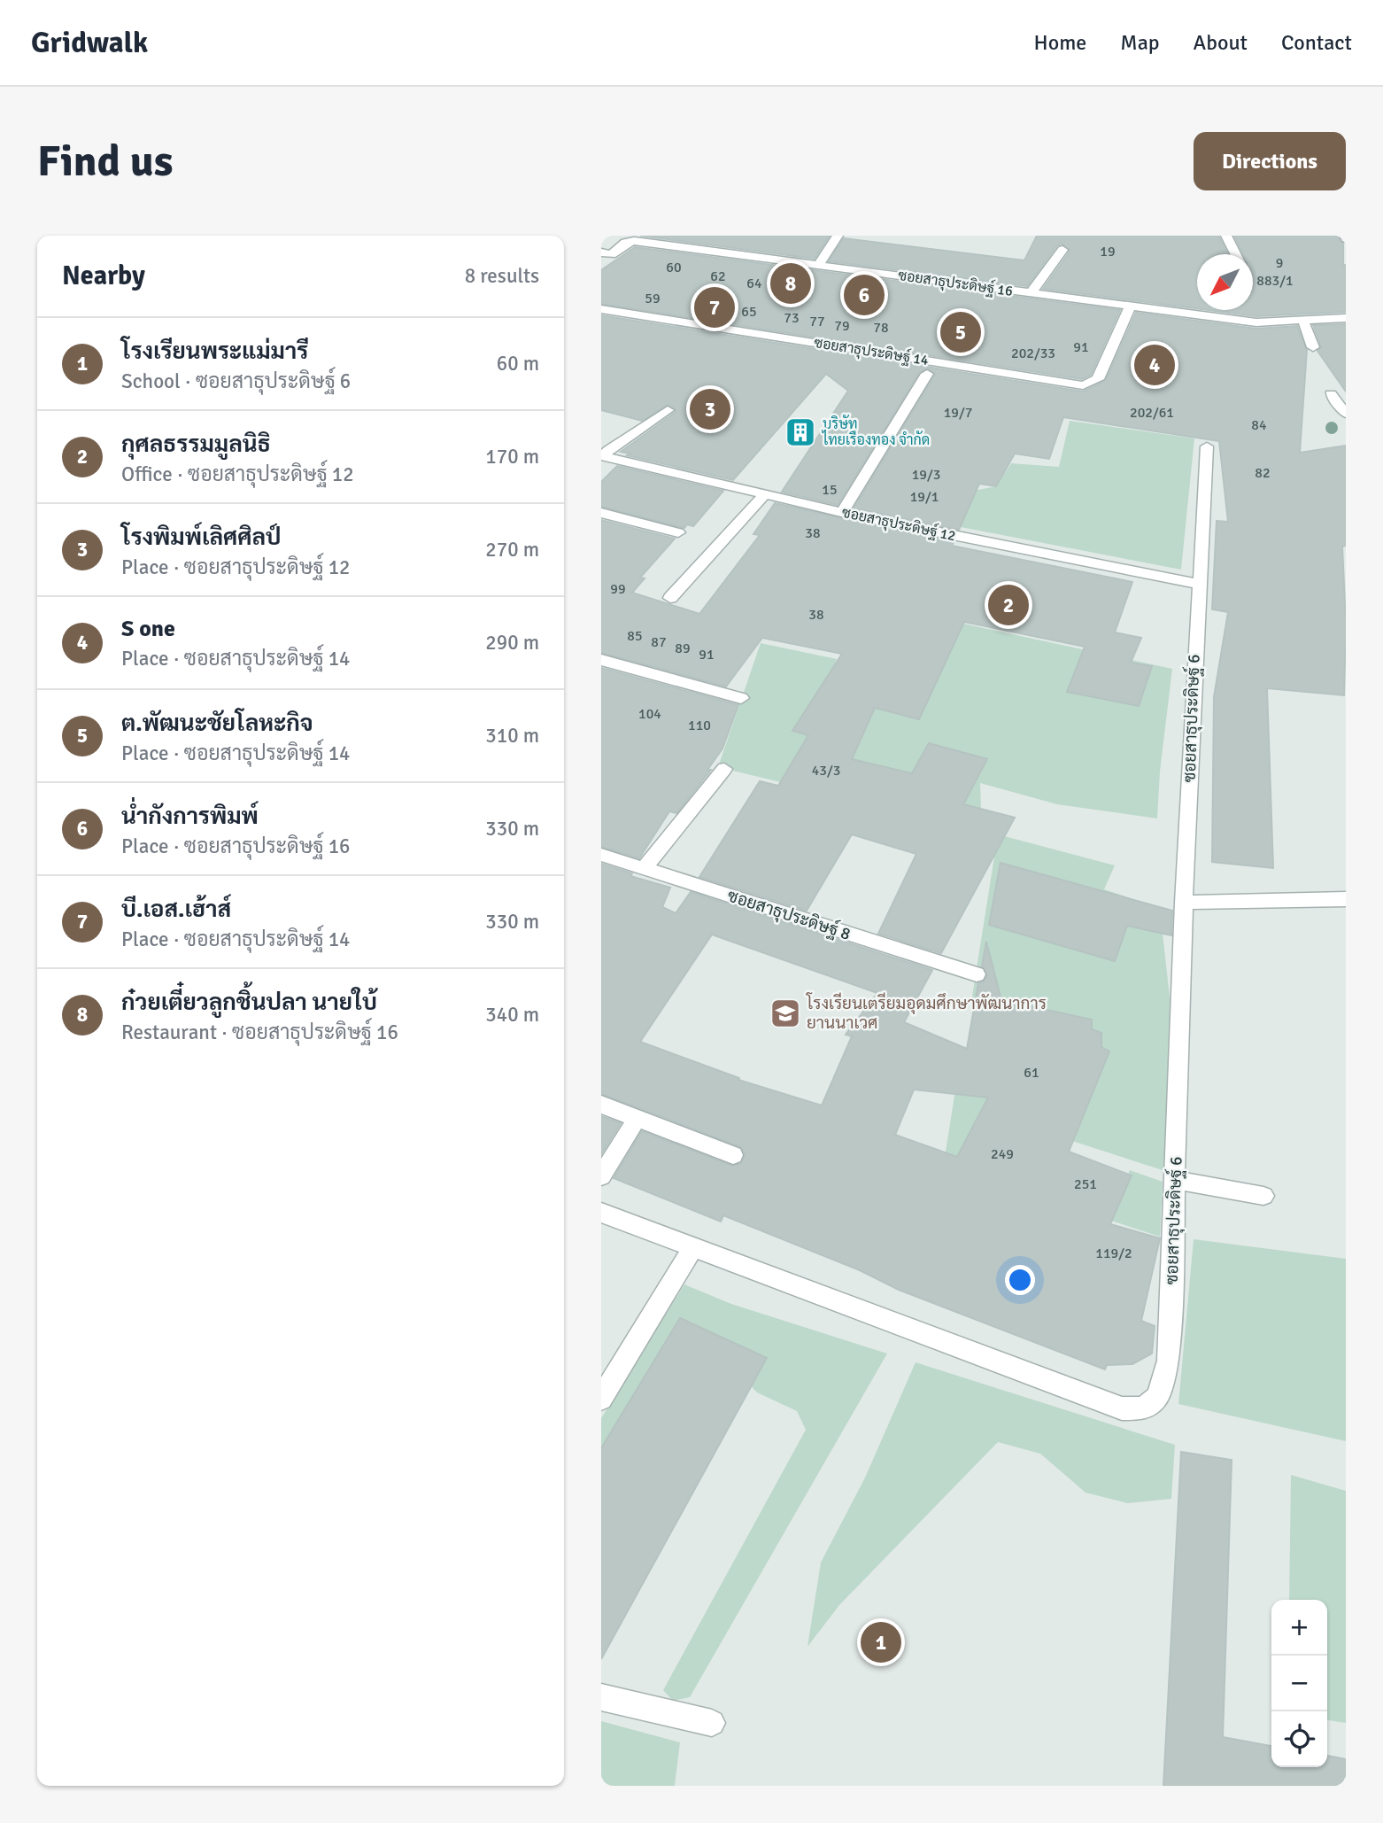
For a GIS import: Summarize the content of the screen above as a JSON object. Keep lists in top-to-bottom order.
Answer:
{
  "streets": {
    "street": [
      "ซอยสาธุประดิษฐ์ 16",
      "ซอยสาธุประดิษฐ์ 14",
      "ซอยสาธุประดิษฐ์ 12",
      "ซอยสาธุประดิษฐ์ 6",
      "ซอยสาธุประดิษฐ์ 8"
    ]
  },
  "crossings": [
    ["ซอยสาธุประดิษฐ์ 16", "ซอยสาธุประดิษฐ์ 14"],
    ["ซอยสาธุประดิษฐ์ 12", "ซอยสาธุประดิษฐ์ 6"]
  ],
  "places": {
    "building": ["บริษัท ไทยเรืองทอง จำกัด"],
    "school or university": ["โรงเรียนเตรียมอุดมศึกษาพัฒนาการ ยานนาเวศ"]
  },
  "house_numbers": [
    "19",
    "9",
    "60",
    "62",
    "883/1",
    "64",
    "59",
    "65",
    "73",
    "77",
    "79",
    "78",
    "91",
    "202/33",
    "19/7",
    "202/61",
    "84",
    "82",
    "19/3",
    "15",
    "19/1",
    "38",
    "99",
    "38",
    "85",
    "87",
    "89",
    "91",
    "104",
    "110",
    "43/3",
    "61",
    "249",
    "251",
    "119/2"
  ],
  "north": "bottom left",
  "page": {
    "header": "Gridwalk",
    "nav": [
      "Home",
      "Map",
      "About",
      "Contact"
    ],
    "buttons": "Directions",
    "title": "Find us",
    "heading": ["Nearby", "8 results"],
    "pins": [
      "8",
      "6",
      "7",
      "5",
      "4",
      "3",
      "2",
      "1"
    ],
    "list": [
      {
        "mark": "1",
        "name": "โรงเรียนพระแม่มารี",
        "note": "School · ซอยสาธุประดิษฐ์ 6",
        "value": "60 m"
      },
      {
        "mark": "2",
        "name": "กุศลธรรมมูลนิธิ",
        "note": "Office · ซอยสาธุประดิษฐ์ 12",
        "value": "170 m"
      },
      {
        "mark": "3",
        "name": "โรงพิมพ์เลิศศิลป์",
        "note": "Place · ซอยสาธุประดิษฐ์ 12",
        "value": "270 m"
      },
      {
        "mark": "4",
        "name": "S one",
        "note": "Place · ซอยสาธุประดิษฐ์ 14",
        "value": "290 m"
      },
      {
        "mark": "5",
        "name": "ต.พัฒนะชัยโลหะกิจ",
        "note": "Place · ซอยสาธุประดิษฐ์ 14",
        "value": "310 m"
      },
      {
        "mark": "6",
        "name": "น่ำกังการพิมพ์",
        "note": "Place · ซอยสาธุประดิษฐ์ 16",
        "value": "330 m"
      },
      {
        "mark": "7",
        "name": "บี.เอส.เฮ้าส์",
        "note": "Place · ซอยสาธุประดิษฐ์ 14",
        "value": "330 m"
      },
      {
        "mark": "8",
        "name": "ก๋วยเตี๋ยวลูกชิ้นปลา นายใบ้",
        "note": "Restaurant · ซอยสาธุประดิษฐ์ 16",
        "value": "340 m"
      }
    ],
    "map_buttons": ["+", "−"]
  }
}
